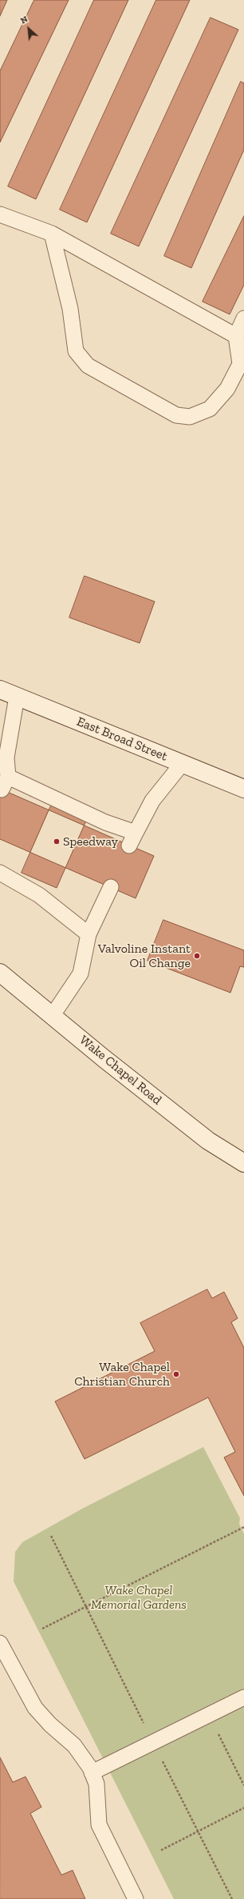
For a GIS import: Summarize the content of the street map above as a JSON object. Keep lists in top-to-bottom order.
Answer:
{
  "streets": {
    "main road": ["East Broad Street", "Wake Chapel Road"]
  },
  "parks": ["Wake Chapel Memorial Gardens"],
  "places": ["Speedway", "Valvoline Instant Oil Change", "Wake Chapel Christian Church"],
  "north": "top left"
}
